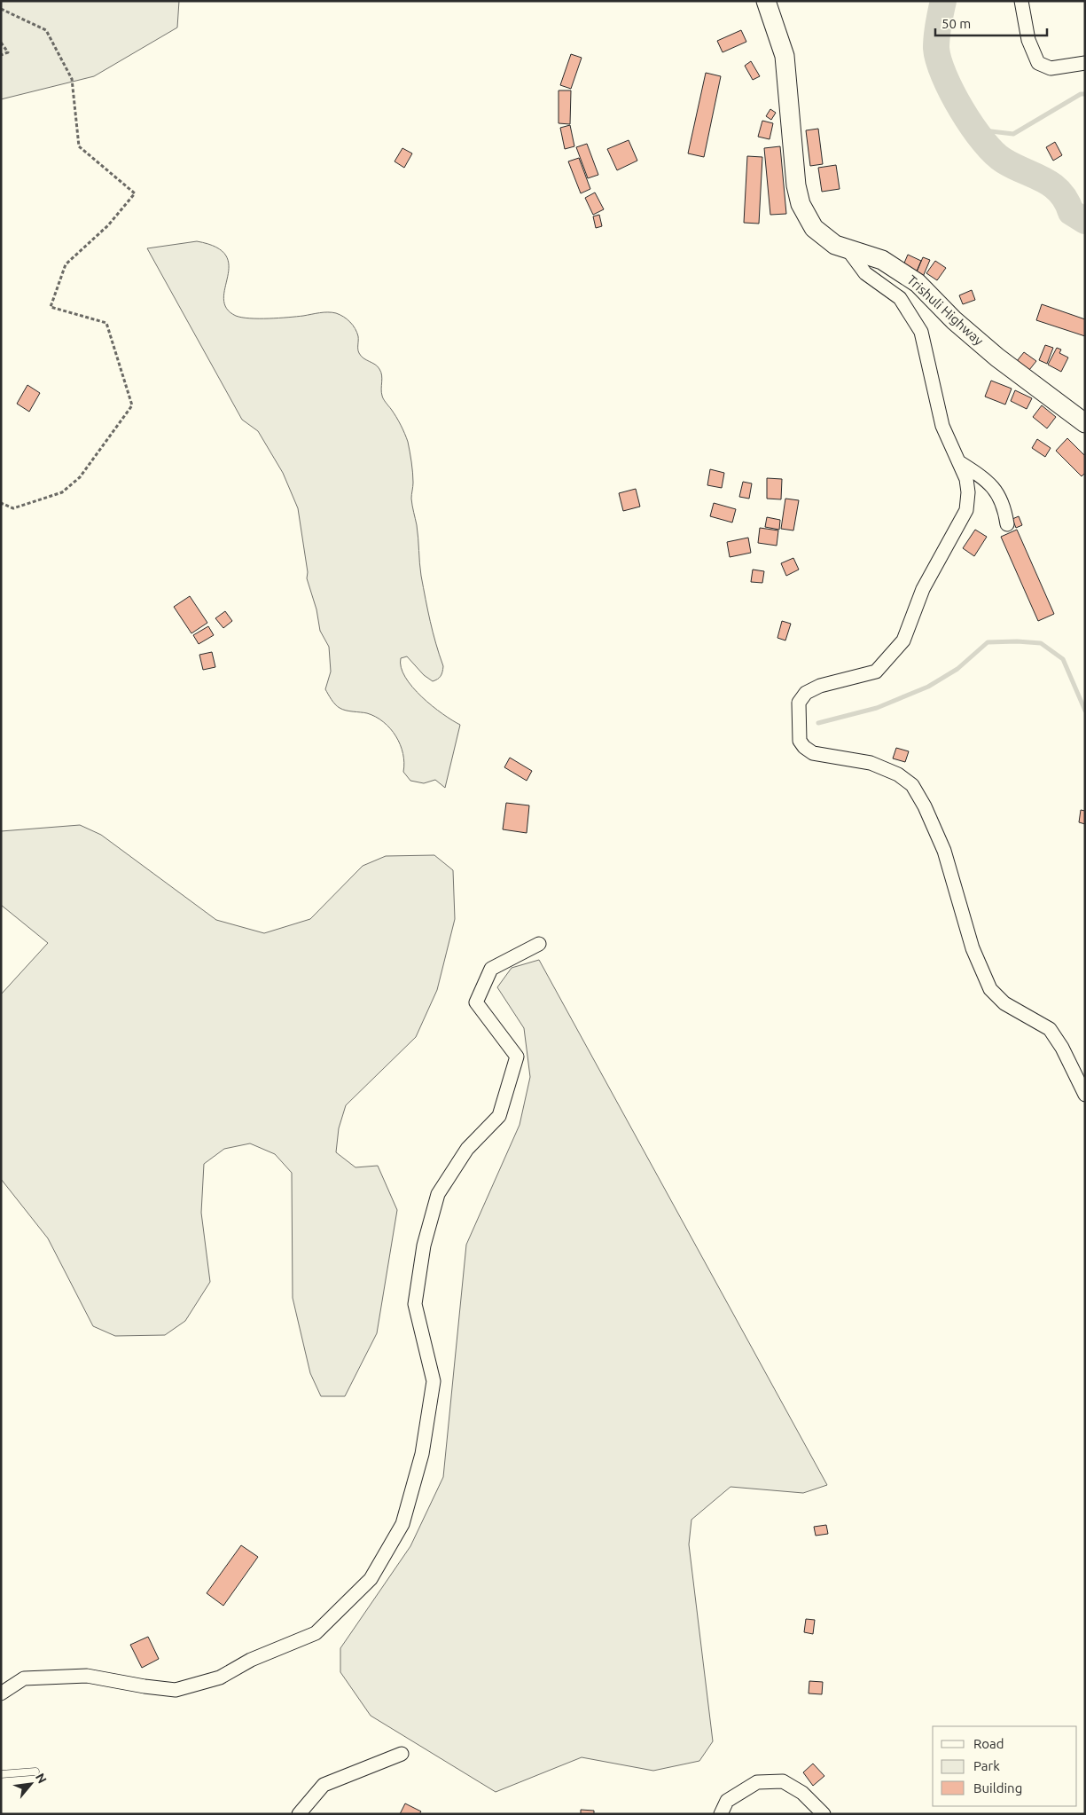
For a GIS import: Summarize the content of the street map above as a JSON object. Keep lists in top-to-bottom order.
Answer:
{
  "streets": {
    "street": ["Trishuli Highway"]
  },
  "legend": ["Road", "Park", "Building"],
  "scale_bar": "50 m",
  "north": "top right"
}
